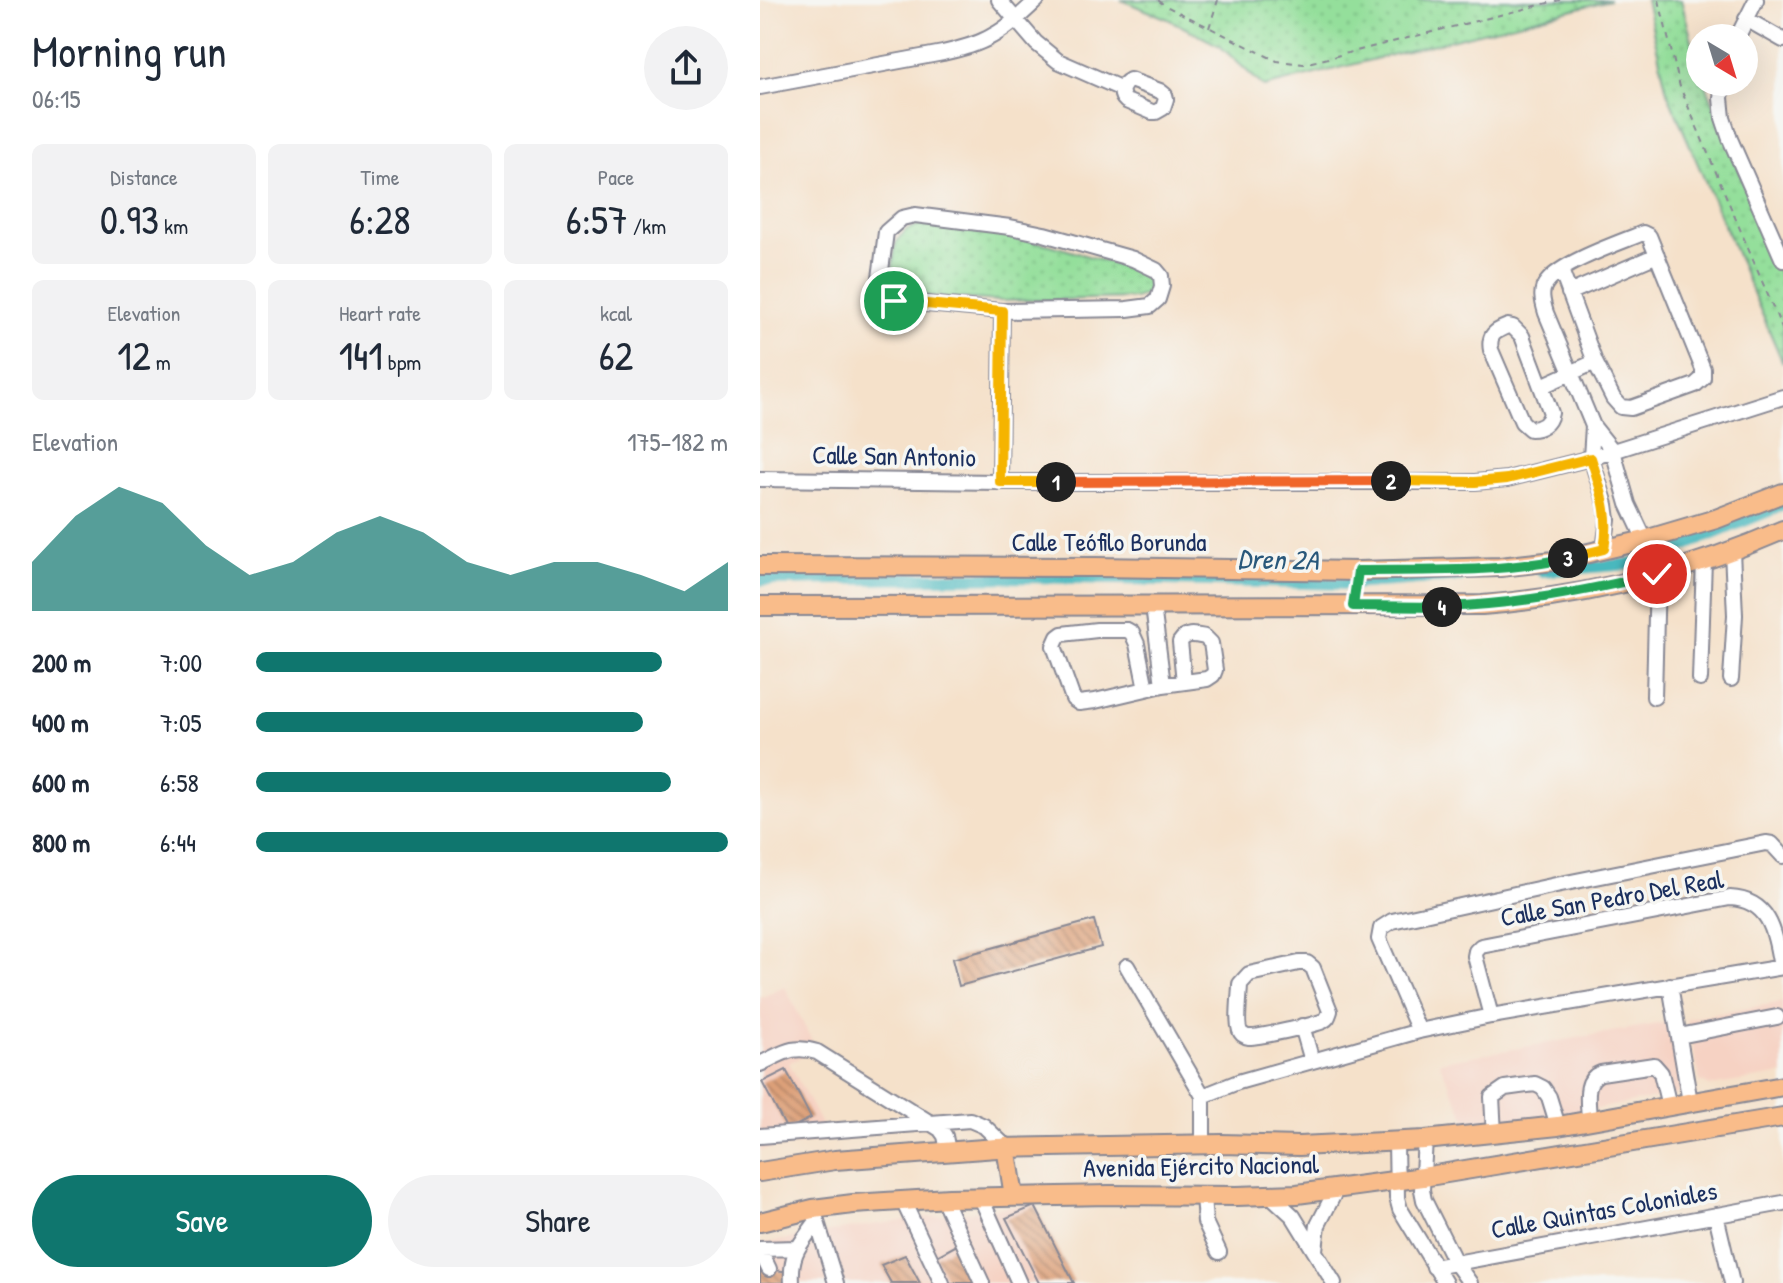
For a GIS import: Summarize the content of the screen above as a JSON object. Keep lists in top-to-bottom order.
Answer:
{
  "streets": {
    "main road": ["Calle Teófilo Borunda", "Avenida Ejército Nacional"],
    "street": ["Calle San Antonio", "Calle San Pedro Del Real", "Calle Quintas Coloniales"]
  },
  "water": ["Dren 2A"],
  "north": "bottom right",
  "page": {
    "heading": ["Morning run", "06:15"],
    "stats": [
      ["Distance", "0.93 km"],
      ["Time", "6:28"],
      ["Pace", "6:57 /km"],
      ["Elevation", "12 m"],
      ["Heart rate", "141 bpm"],
      ["kcal", "62"]
    ],
    "chart": ["Elevation", "175–182 m"],
    "pins": [
      "2",
      "1",
      "3",
      "4"
    ],
    "list": [
      {
        "name": "200 m",
        "note": "7:00"
      },
      {
        "name": "400 m",
        "note": "7:05"
      },
      {
        "name": "600 m",
        "note": "6:58"
      },
      {
        "name": "800 m",
        "note": "6:44"
      }
    ],
    "buttons": ["Save", "Share"]
  }
}
